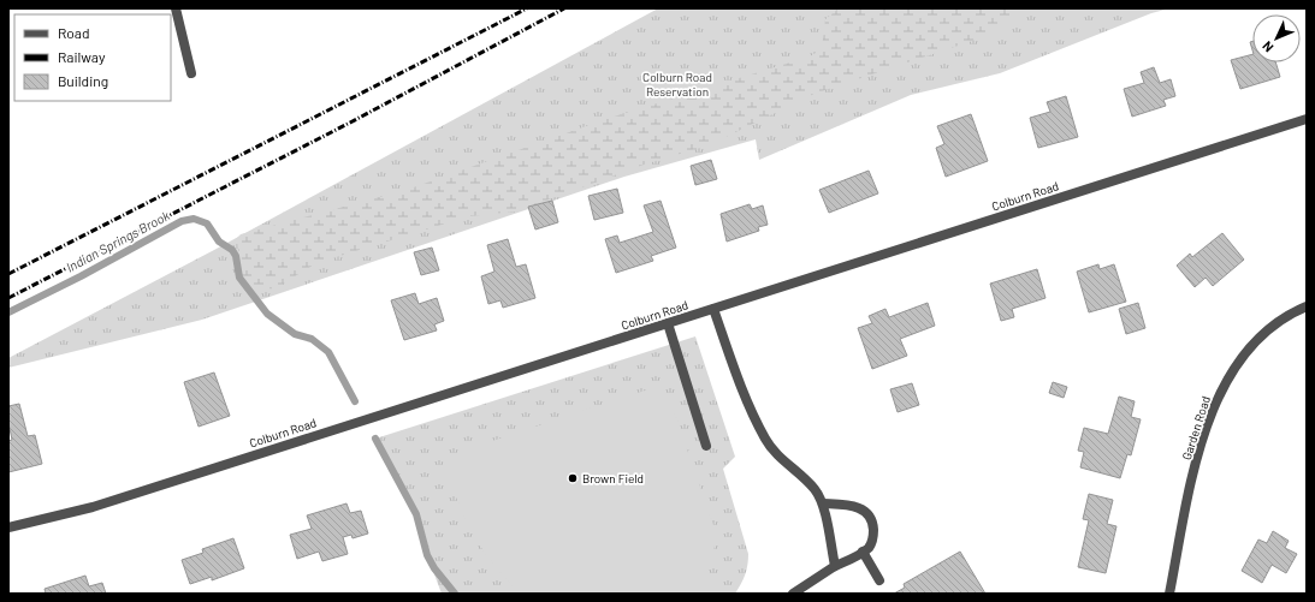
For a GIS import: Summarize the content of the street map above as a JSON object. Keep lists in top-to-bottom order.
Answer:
{
  "streets": {
    "street": ["Colburn Road", "Garden Road"]
  },
  "water": ["Indian Springs Brook"],
  "parks": ["Colburn Road Reservation"],
  "places": ["Brown Field"],
  "legend": ["Road", "Railway", "Building"],
  "north": "bottom left"
}
